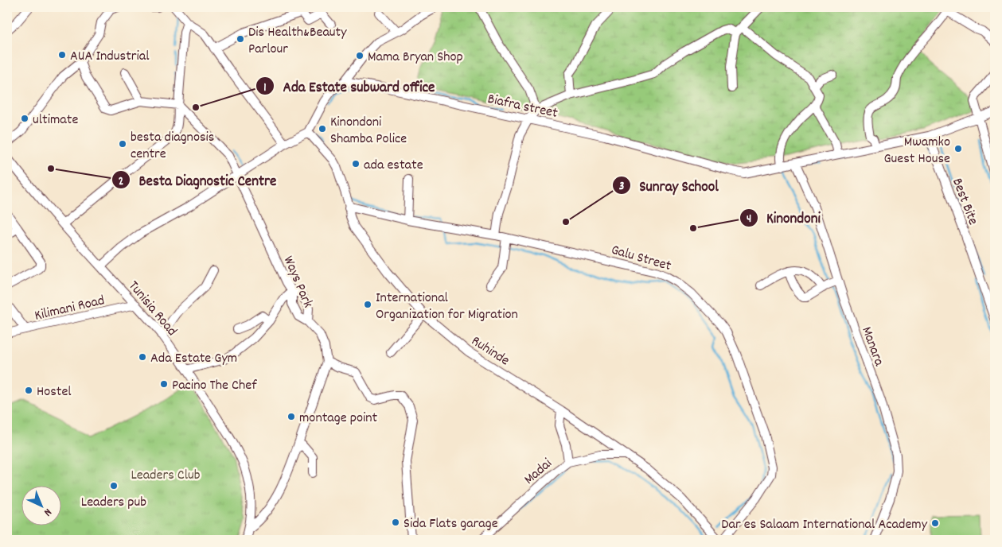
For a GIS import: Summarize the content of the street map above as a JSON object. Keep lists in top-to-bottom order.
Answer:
{
  "streets": {
    "street": [
      "Biafra street",
      "Best Bite",
      "Galu Street",
      "Ways Park",
      "Kilimani Road",
      "Tunisia Road",
      "Manara",
      "Ruhinde",
      "Madai"
    ]
  },
  "crossings": [
    ["Biafra street", "Best Bite"],
    ["Biafra street", "Manara"],
    ["Galu Street", "Ruhinde"],
    ["Kilimani Road", "Tunisia Road"],
    ["Ruhinde", "Madai"]
  ],
  "parks": ["Leaders Club"],
  "places": [
    "Dis Health&Beauty Parlour",
    "AUA Industrial",
    "Mama Bryan Shop",
    "Ada Estate subward office",
    "ultimate",
    "Kinondoni Shamba Police",
    "besta diagnosis centre",
    "Mwamko Guest House",
    "ada estate",
    "Besta Diagnostic Centre",
    "Sunray School",
    "Kinondoni",
    "International Organization for Migration",
    "Ada Estate Gym",
    "Pacino The Chef",
    "Hostel",
    "montage point",
    "Leaders pub",
    "Sida Flats garage",
    "Dar es Salaam International Academy"
  ],
  "north": "bottom right"
}
